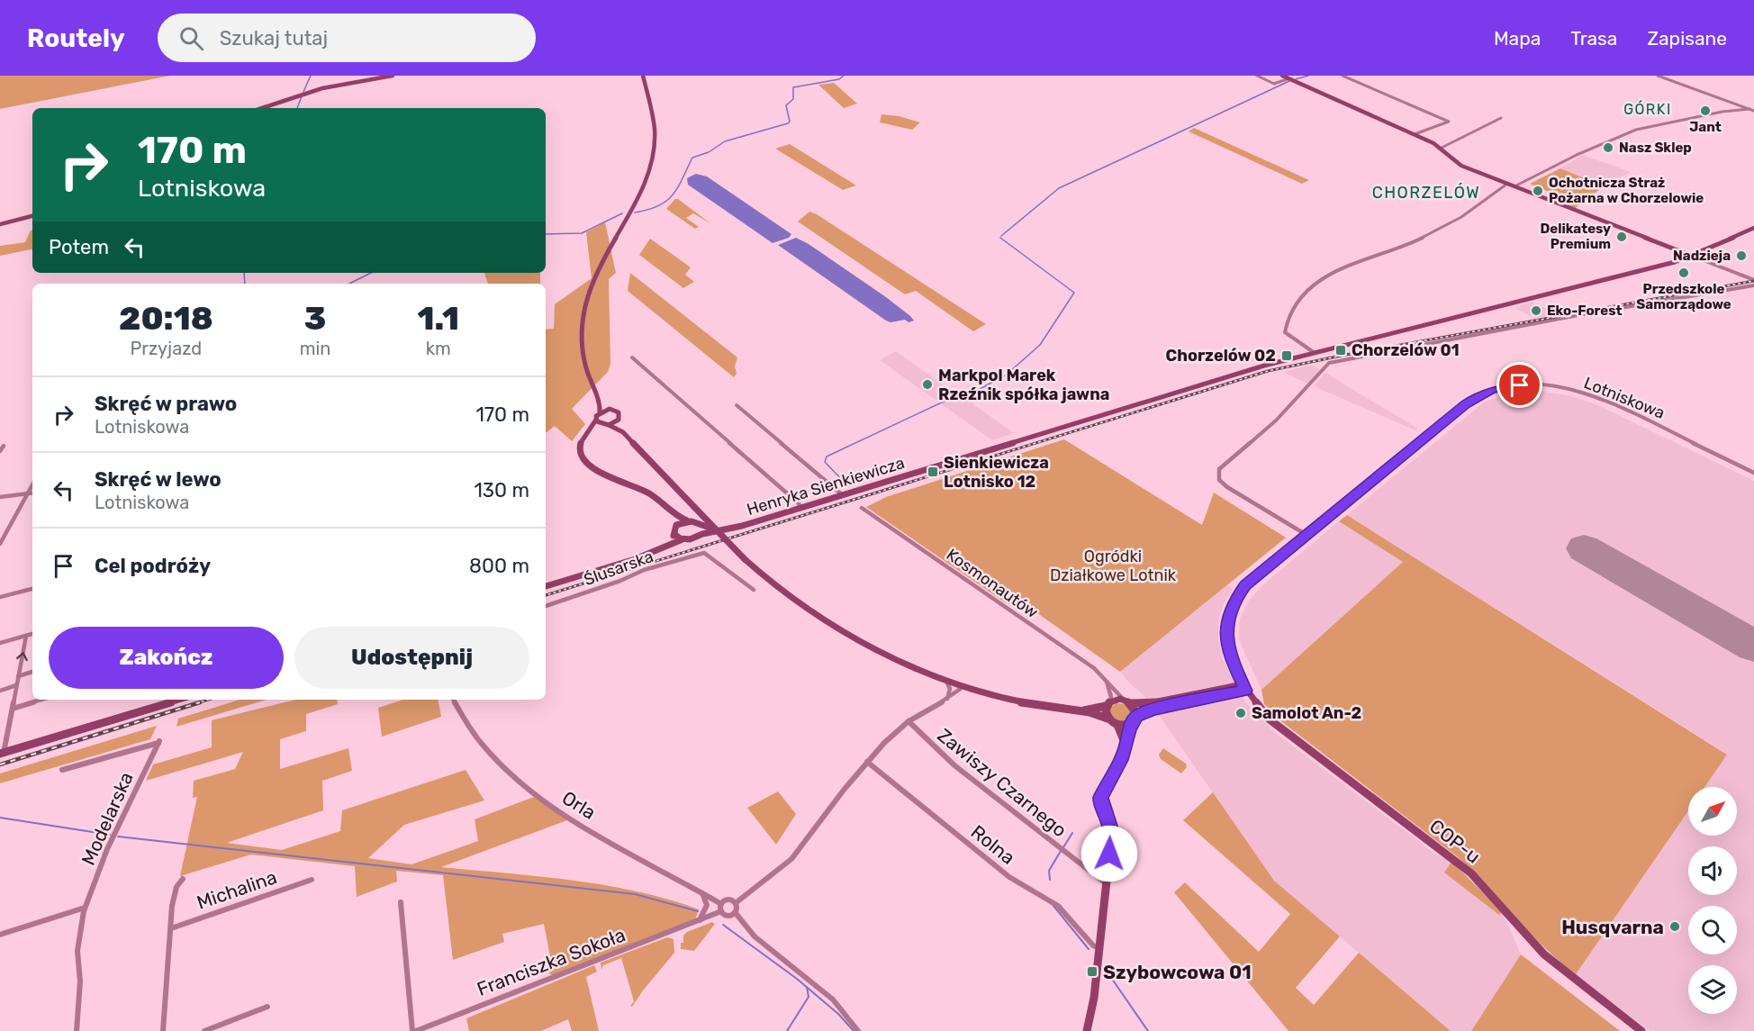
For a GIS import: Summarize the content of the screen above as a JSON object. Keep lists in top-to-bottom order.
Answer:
{
  "streets": {
    "main road": ["Henryka Sienkiewicza", "COP-u"],
    "street": [
      "Lotniskowa",
      "Ślusarska",
      "Kosmonautów",
      "Zawiszy Czarnego",
      "Orla",
      "Modelarska",
      "Rolna",
      "Michalina",
      "Franciszka Sokoła"
    ]
  },
  "crossings": [
    ["Lotniskowa", "COP-u"],
    ["Orla", "Franciszka Sokoła"]
  ],
  "districts": ["GÓRKI", "CHORZELÓW"],
  "parks": ["Ogródki Działkowe Lotnik"],
  "places": {
    "other": [
      "Jant",
      "Nasz Sklep",
      "Ochotnicza Straż Pożarna w Chorzelowie",
      "Delikatesy Premium",
      "Nadzieja",
      "Przedszkole Samorządowe",
      "Eko-Forest",
      "Markpol Marek Rzeźnik spółka jawna",
      "Samolot An-2",
      "Husqvarna"
    ],
    "transit": [
      "Chorzelów 01",
      "Chorzelów 02",
      "Sienkiewicza Lotnisko 12",
      "Szybowcowa 01"
    ]
  },
  "north": "top right",
  "page": {
    "header": "Routely",
    "search": "Szukaj tutaj",
    "nav": ["Mapa", "Trasa", "Zapisane"],
    "turn": ["170 m", "Lotniskowa"],
    "then": "Potem",
    "eta": [
      "20:18",
      "Przyjazd",
      "3",
      "min",
      "1.1",
      "km"
    ],
    "list": [
      {
        "name": "Skręć w prawo",
        "note": "Lotniskowa",
        "value": "170 m"
      },
      {
        "name": "Skręć w lewo",
        "note": "Lotniskowa",
        "value": "130 m"
      },
      {
        "name": "Cel podróży",
        "value": "800 m"
      }
    ],
    "buttons": ["Zakończ", "Udostępnij"]
  }
}
